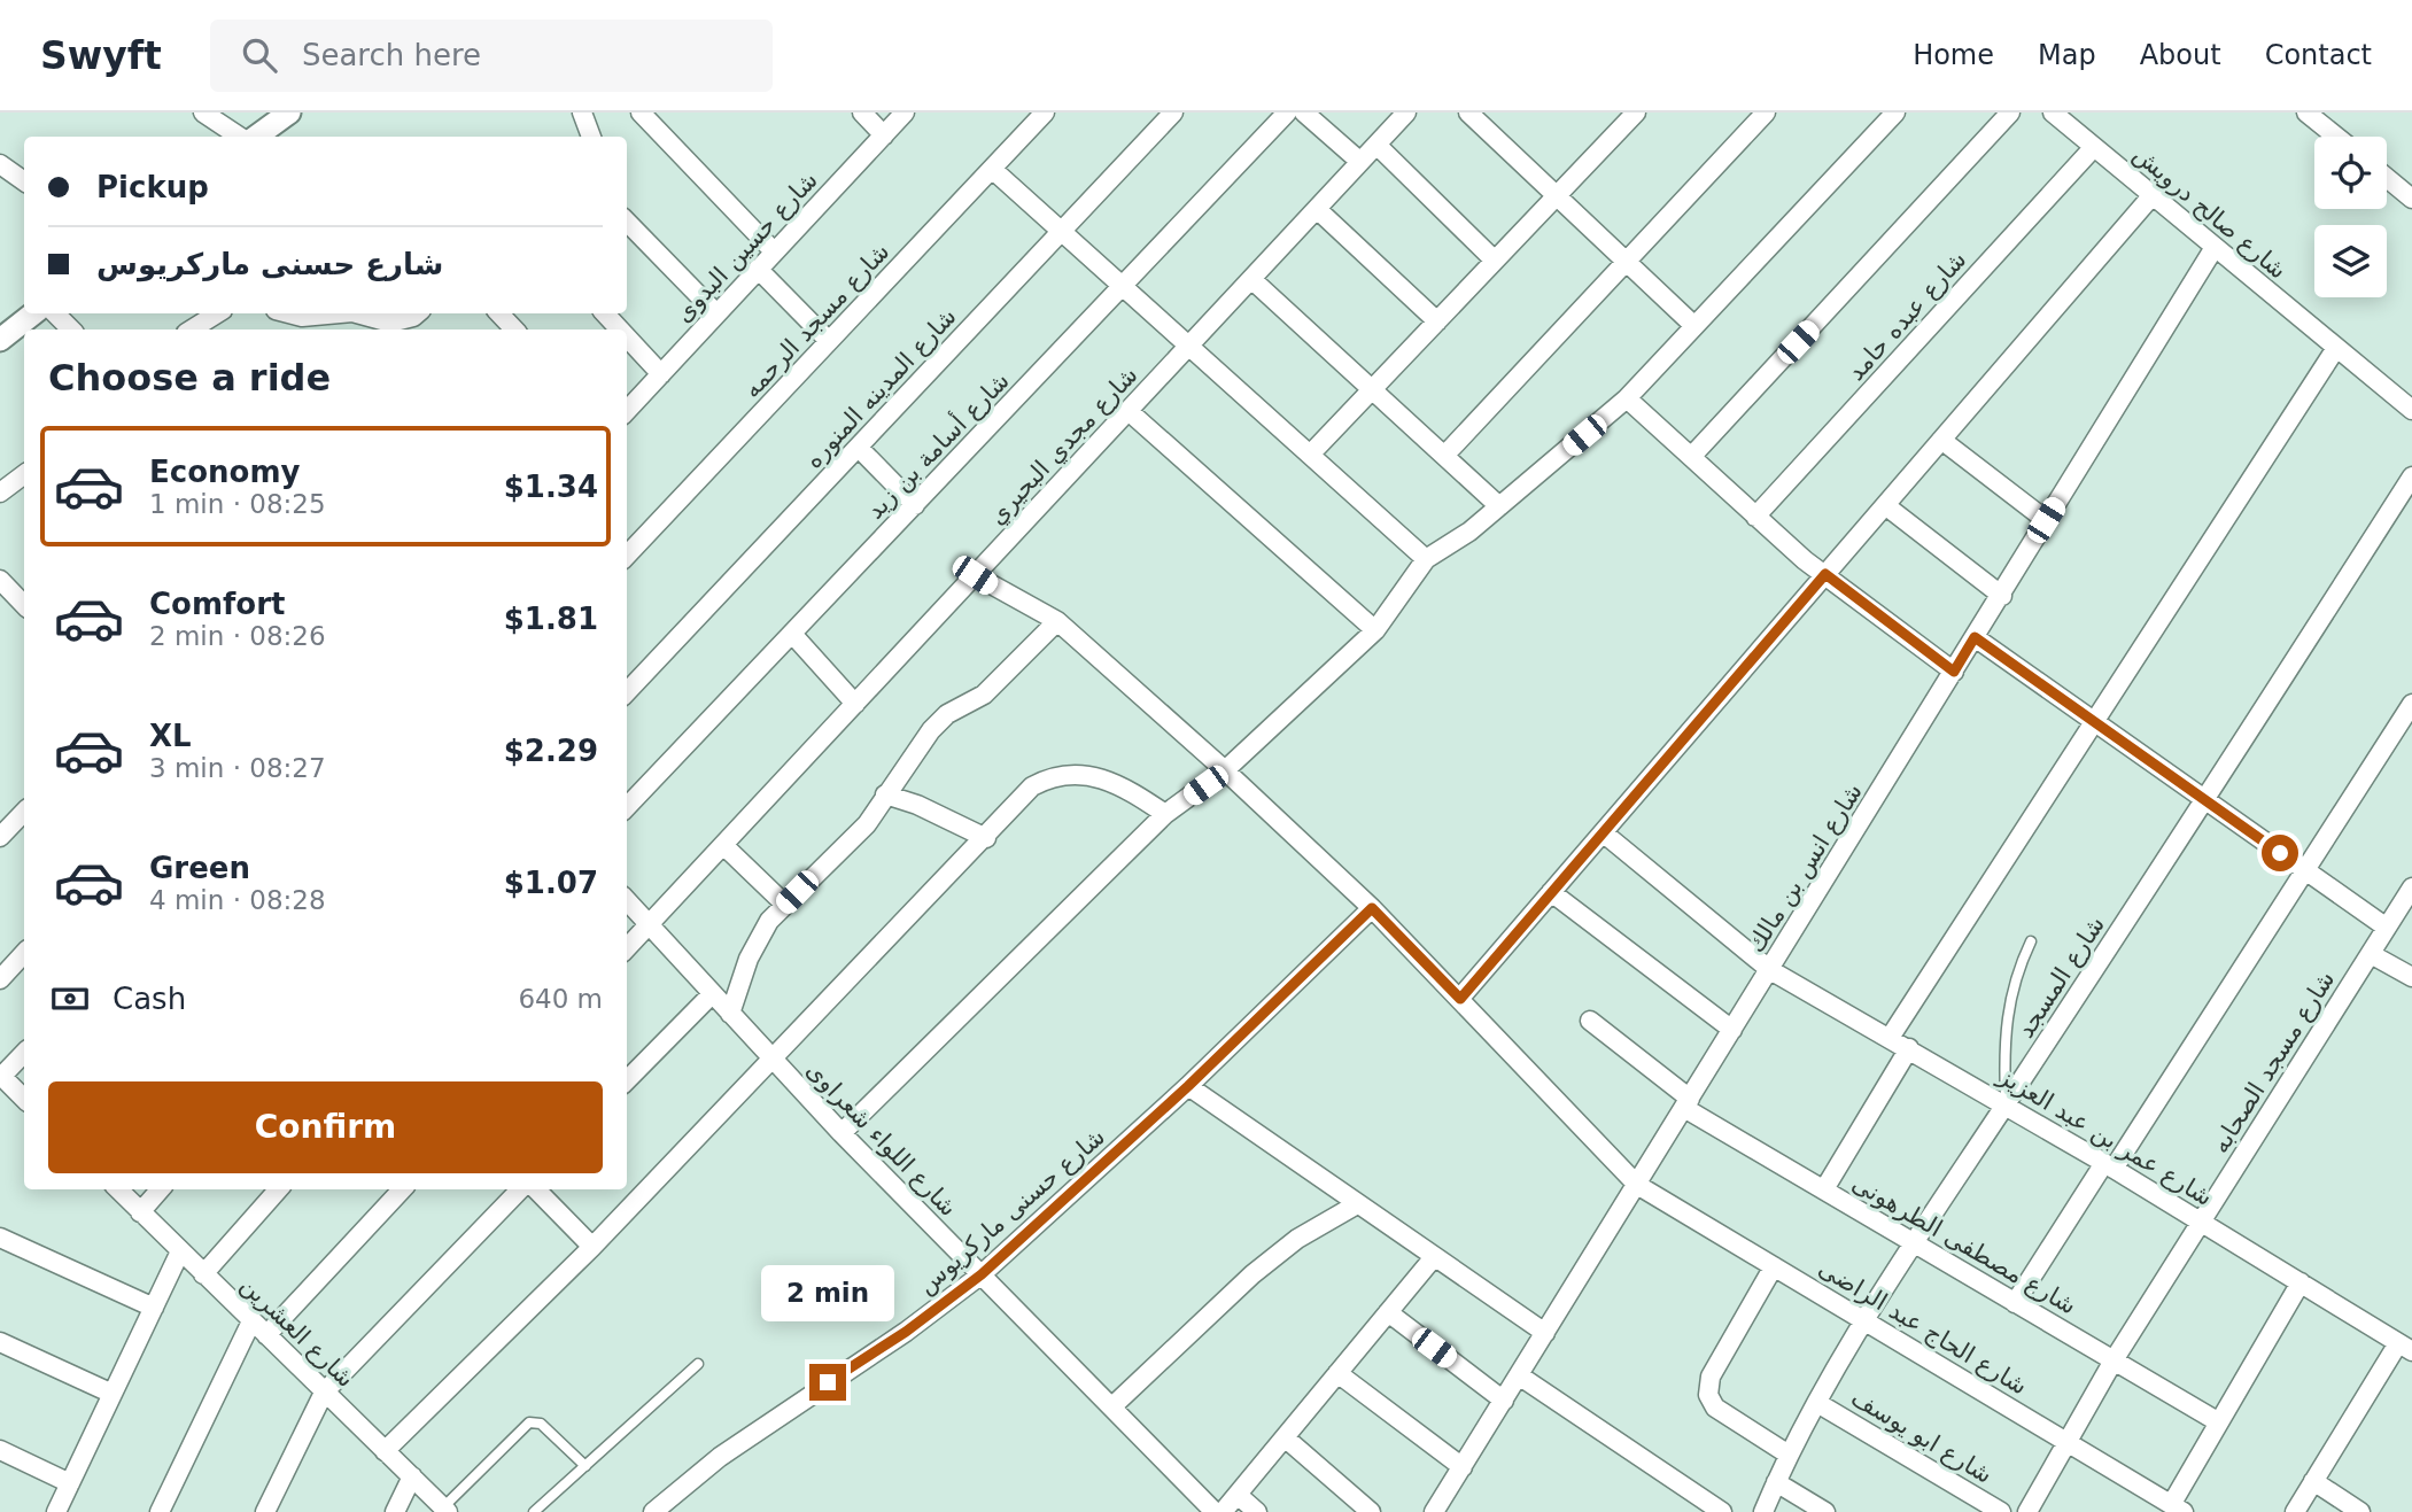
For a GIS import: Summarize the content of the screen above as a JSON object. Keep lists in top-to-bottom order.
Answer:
{
  "streets": {
    "street": [
      "شارع صالح درويش",
      "شارع حسين البدوى",
      "شارع عبده حامد",
      "شارع مسجد الرحمه",
      "شارع المدينه المنوره",
      "شارع أسامة بن زيد",
      "شارع مجدي البحيري",
      "شارع انس بن مالك",
      "شارع المسجد",
      "شارع مسجد الصحابه",
      "شارع عمر بن عبد العزيز",
      "شارع اللواء شعراوى",
      "شارع حسنى ماركريوس",
      "شارع مصطفى الطرهونى",
      "شارع الحاج عبد الراضى",
      "شارع العشرين",
      "شارع ابو يوسف"
    ]
  },
  "crossings": [
    ["شارع صالح درويش", "شارع عبده حامد"],
    ["شارع صالح درويش", "شارع انس بن مالك"],
    ["شارع مجدي البحيري", "شارع اللواء شعراوى"],
    ["شارع مجدي البحيري", "شارع الحاج عبد الراضى"],
    ["شارع انس بن مالك", "شارع عمر بن عبد العزيز"],
    ["شارع انس بن مالك", "شارع مصطفى الطرهونى"],
    ["شارع انس بن مالك", "شارع الحاج عبد الراضى"],
    ["شارع المسجد", "شارع عمر بن عبد العزيز"],
    ["شارع المسجد", "شارع مصطفى الطرهونى"],
    ["شارع المسجد", "شارع الحاج عبد الراضى"],
    ["شارع المسجد", "شارع ابو يوسف"],
    ["شارع مسجد الصحابه", "شارع عمر بن عبد العزيز"],
    ["شارع مسجد الصحابه", "شارع مصطفى الطرهونى"],
    ["شارع مسجد الصحابه", "شارع الحاج عبد الراضى"],
    ["شارع اللواء شعراوى", "شارع حسنى ماركريوس"],
    ["شارع حسنى ماركريوس", "شارع الحاج عبد الراضى"]
  ],
  "page": {
    "header": "Swyft",
    "search": "Search here",
    "nav": [
      "Home",
      "Map",
      "About",
      "Contact"
    ],
    "banner": ["Pickup", "شارع حسنى ماركريوس"],
    "heading": "Choose a ride",
    "list": [
      {
        "name": "Economy",
        "note": "1 min · 08:25",
        "value": "$1.34"
      },
      {
        "name": "Comfort",
        "note": "2 min · 08:26",
        "value": "$1.81"
      },
      {
        "name": "XL",
        "note": "3 min · 08:27",
        "value": "$2.29"
      },
      {
        "name": "Green",
        "note": "4 min · 08:28",
        "value": "$1.07"
      }
    ],
    "pay": ["Cash", "640 m"],
    "buttons": "Confirm",
    "bubble": "2 min"
  }
}
